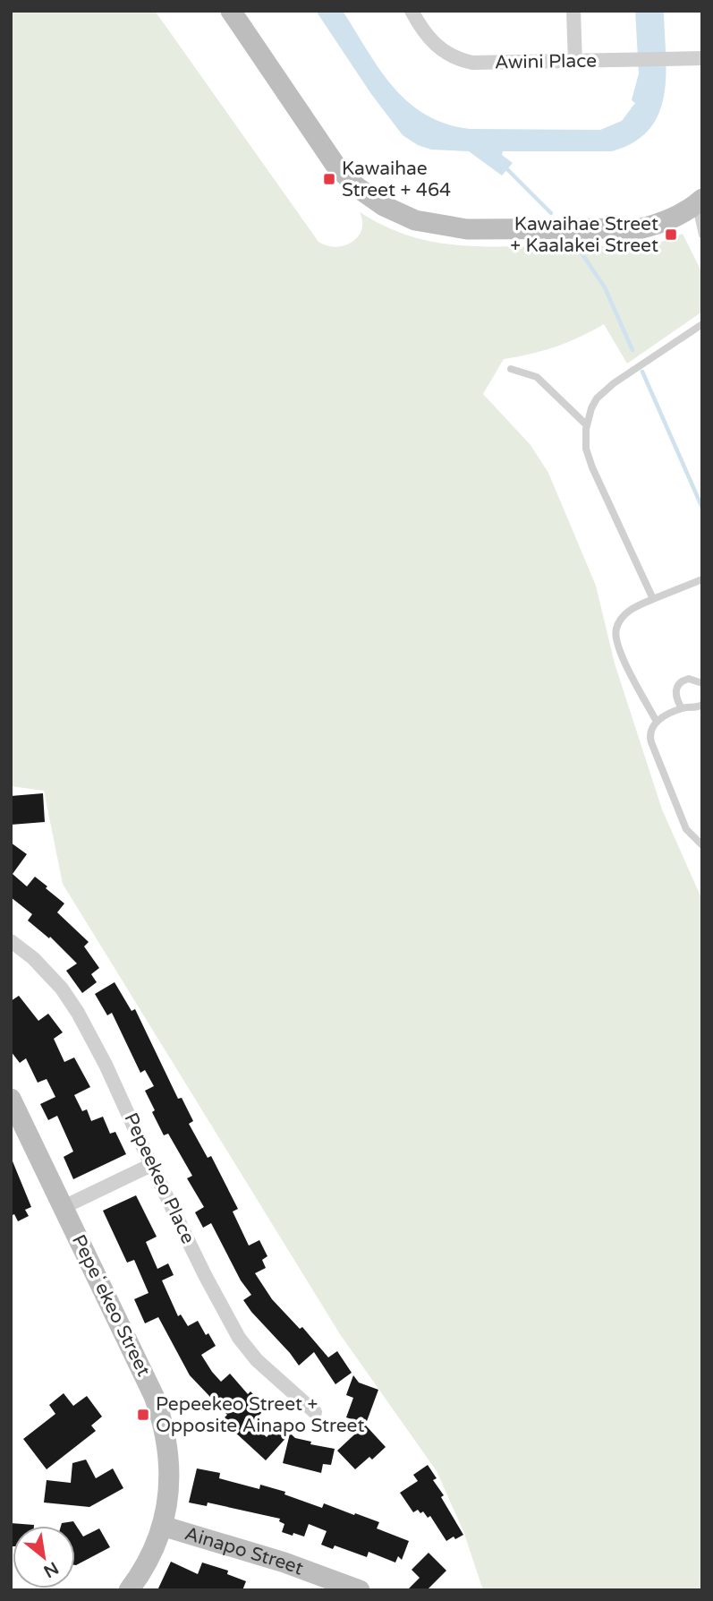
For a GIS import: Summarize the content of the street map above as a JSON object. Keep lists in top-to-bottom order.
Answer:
{
  "streets": {
    "street": [
      "Awini Place",
      "Pepeekeo Place",
      "Pepeʻekeo Street",
      "Ainapo Street"
    ]
  },
  "crossings": [
    ["Pepeʻekeo Street", "Ainapo Street"]
  ],
  "places": {
    "transit": ["Kawaihae Street + 464", "Kawaihae Street + Kaalakei Street", "Pepeekeo Street + Opposite Ainapo Street"]
  },
  "north": "bottom right"
}
